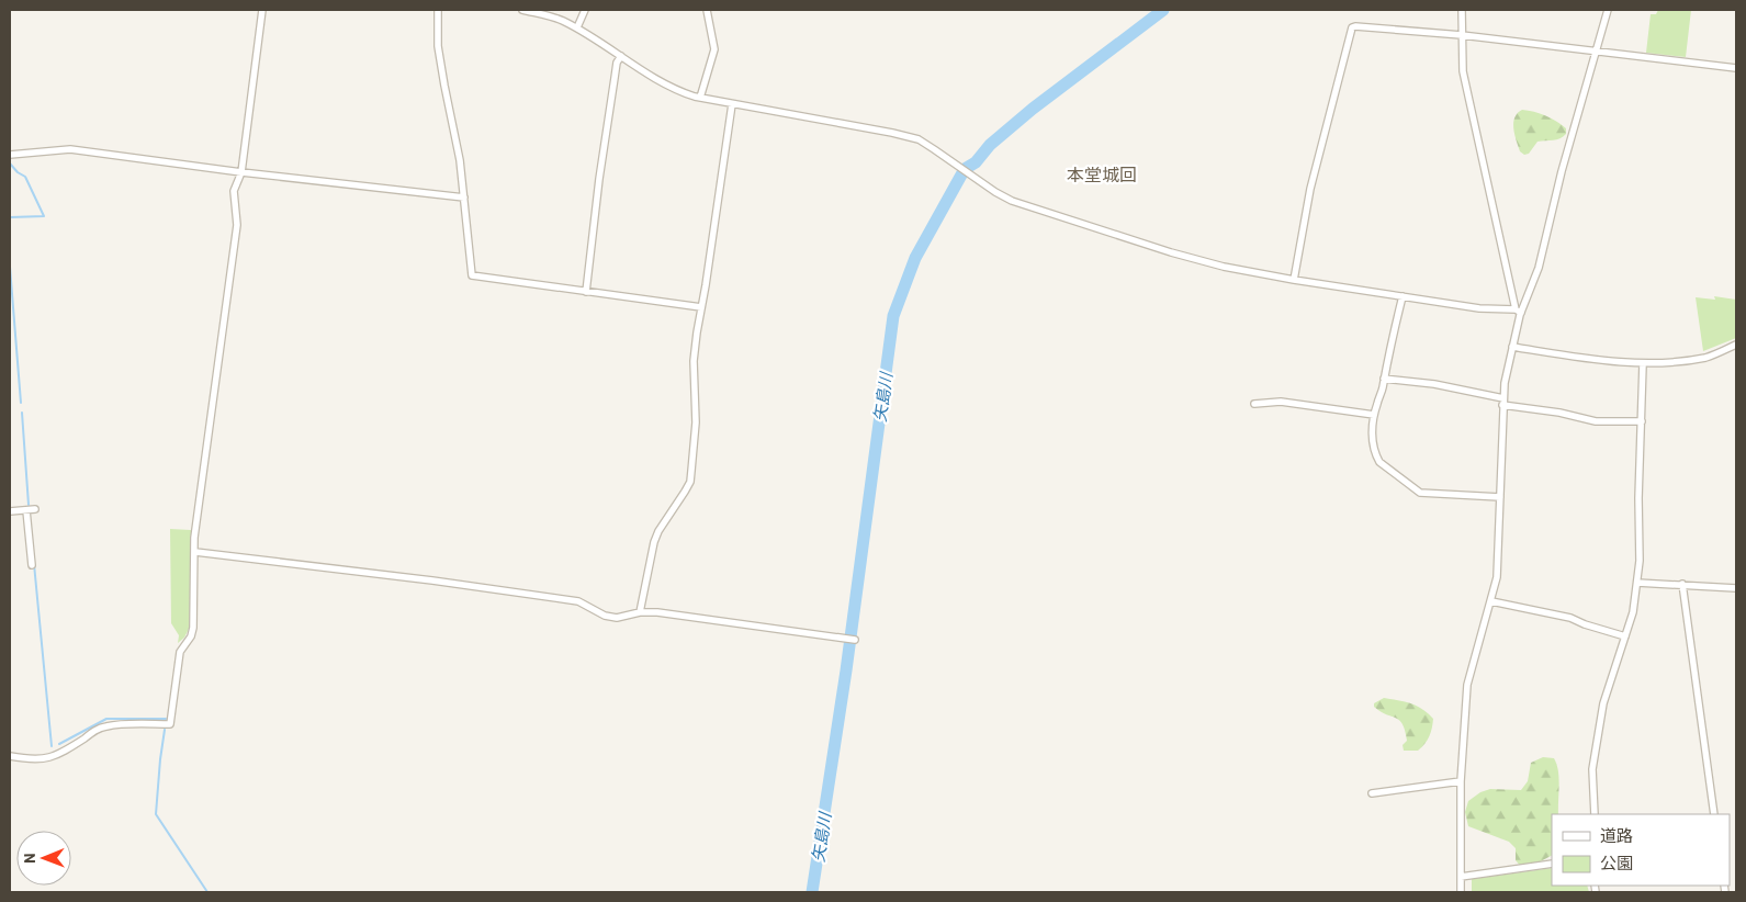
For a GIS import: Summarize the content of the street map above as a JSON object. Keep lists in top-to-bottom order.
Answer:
{
  "districts": ["本堂城回"],
  "water": ["矢島川"],
  "legend": ["道路", "公園"],
  "north": "left"
}
